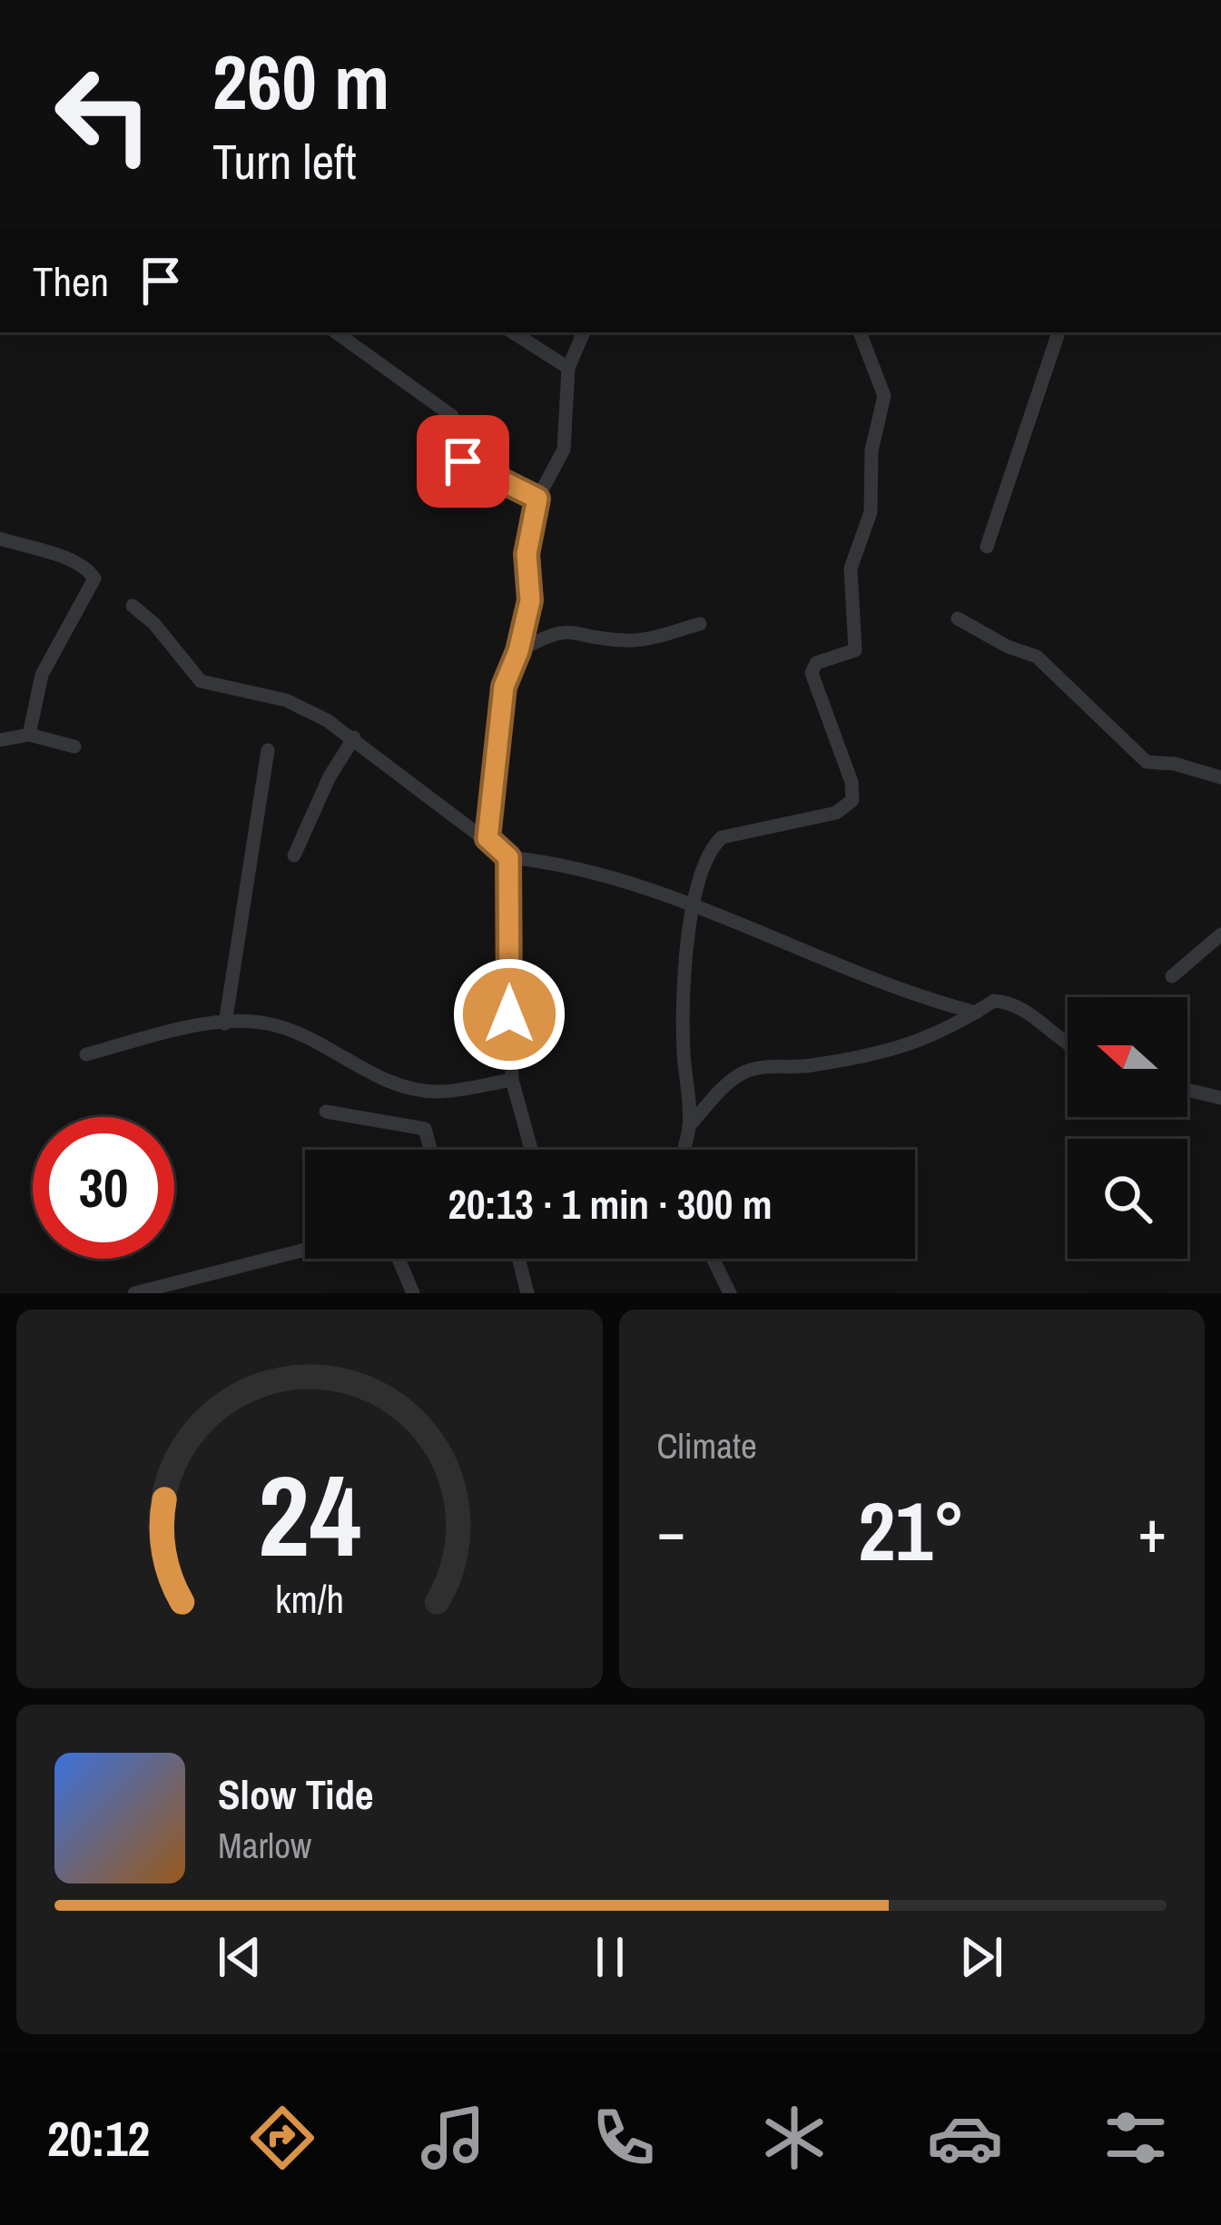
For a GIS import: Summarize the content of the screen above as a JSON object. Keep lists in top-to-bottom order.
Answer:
{
  "north": "left",
  "page": {
    "turn": ["260 m", "Turn left"],
    "then": "Then",
    "limit": "30",
    "trip": "20:13 · 1 min · 300 m",
    "tile": "Climate",
    "heat": ["−", "21°", "+"],
    "song": ["Slow Tide", "Marlow"],
    "tabs": "20:12",
    "gauge": ["24", "km/h"]
  }
}
